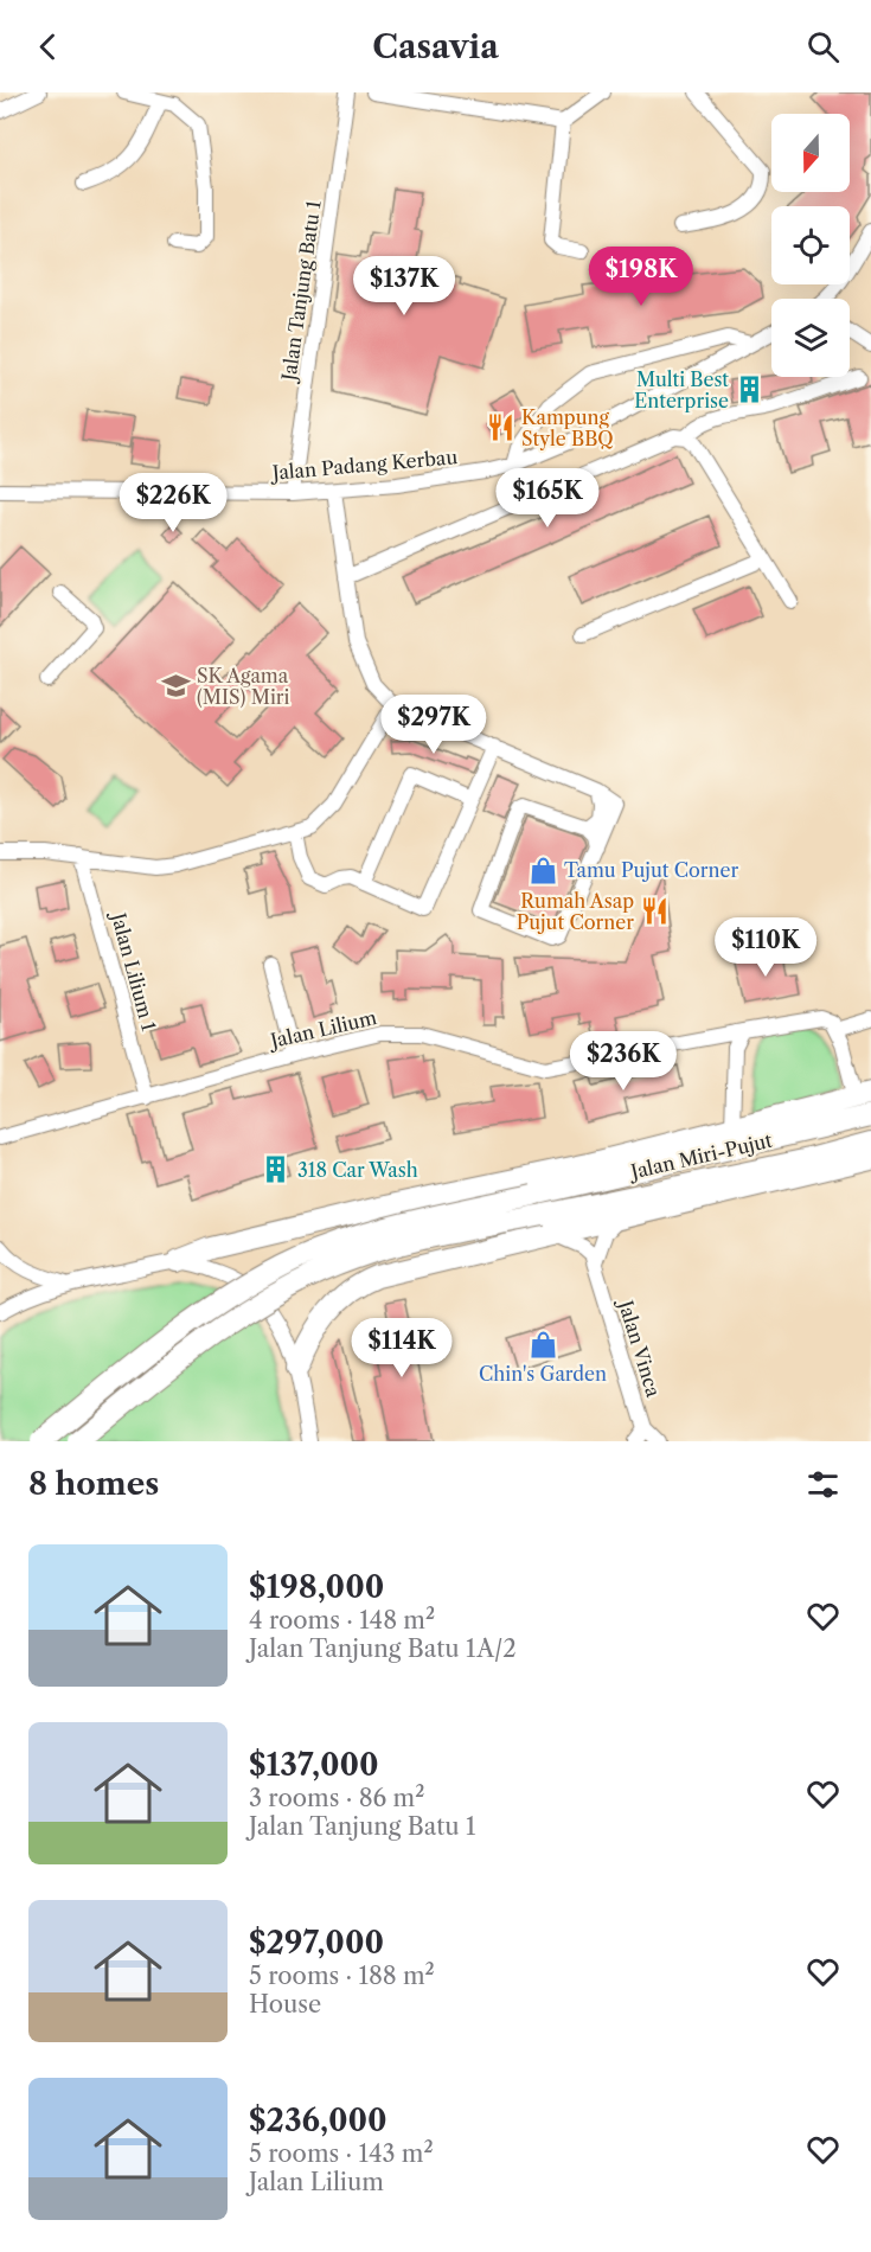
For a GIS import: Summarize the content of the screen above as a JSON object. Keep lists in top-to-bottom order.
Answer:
{
  "streets": {
    "highway": ["Jalan Miri-Pujut"],
    "street": [
      "Jalan Tanjung Batu 1",
      "Jalan Padang Kerbau",
      "Jalan Lilium 1",
      "Jalan Lilium",
      "Jalan Vinca"
    ]
  },
  "crossings": [
    ["Jalan Tanjung Batu 1", "Jalan Padang Kerbau"],
    ["Jalan Lilium 1", "Jalan Lilium"]
  ],
  "places": {
    "building": ["Multi Best Enterprise", "318 Car Wash"],
    "restaurant": ["Kampung Style BBQ", "Rumah Asap Pujut Corner"],
    "school or university": ["SK Agama (MIS) Miri"],
    "shop": ["Tamu Pujut Corner", "Chin's Garden"]
  },
  "north": "bottom",
  "page": {
    "header": "Casavia",
    "price": [
      "$198K",
      "$137K",
      "$165K",
      "$226K",
      "$297K",
      "$110K",
      "$236K",
      "$114K"
    ],
    "heading": "8 homes",
    "list": [
      {
        "name": "$198,000",
        "note": "4 rooms · 148 m² · Jalan Tanjung Batu 1A/2"
      },
      {
        "name": "$137,000",
        "note": "3 rooms · 86 m² · Jalan Tanjung Batu 1"
      },
      {
        "name": "$297,000",
        "note": "5 rooms · 188 m² · House"
      },
      {
        "name": "$236,000",
        "note": "5 rooms · 143 m² · Jalan Lilium"
      }
    ]
  }
}
